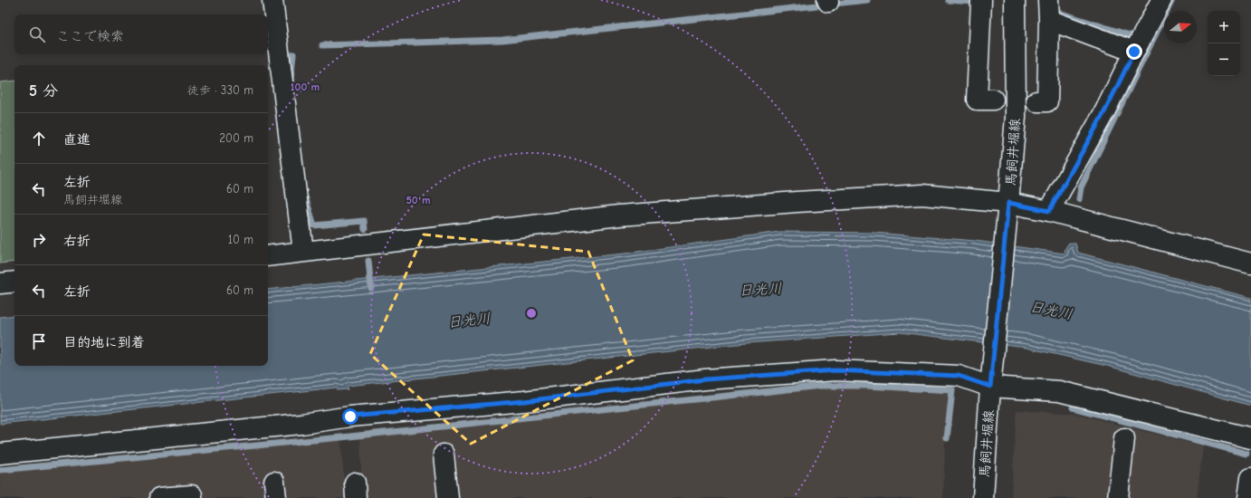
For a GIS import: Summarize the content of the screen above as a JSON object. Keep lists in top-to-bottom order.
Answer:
{
  "streets": {
    "street": ["馬飼井堀線"]
  },
  "water": ["日光川"],
  "north": "right",
  "page": {
    "map_buttons": ["+", "−"],
    "search": "ここで検索",
    "heading": ["5 分", "徒歩 · 330 m"],
    "list": [
      ["直進", "200 m"],
      ["左折", "馬飼井堀線", "60 m"],
      ["右折", "10 m"],
      ["左折", "60 m"],
      "目的地に到着"
    ]
  },
  "rings": ["100 m", "50 m"]
}
